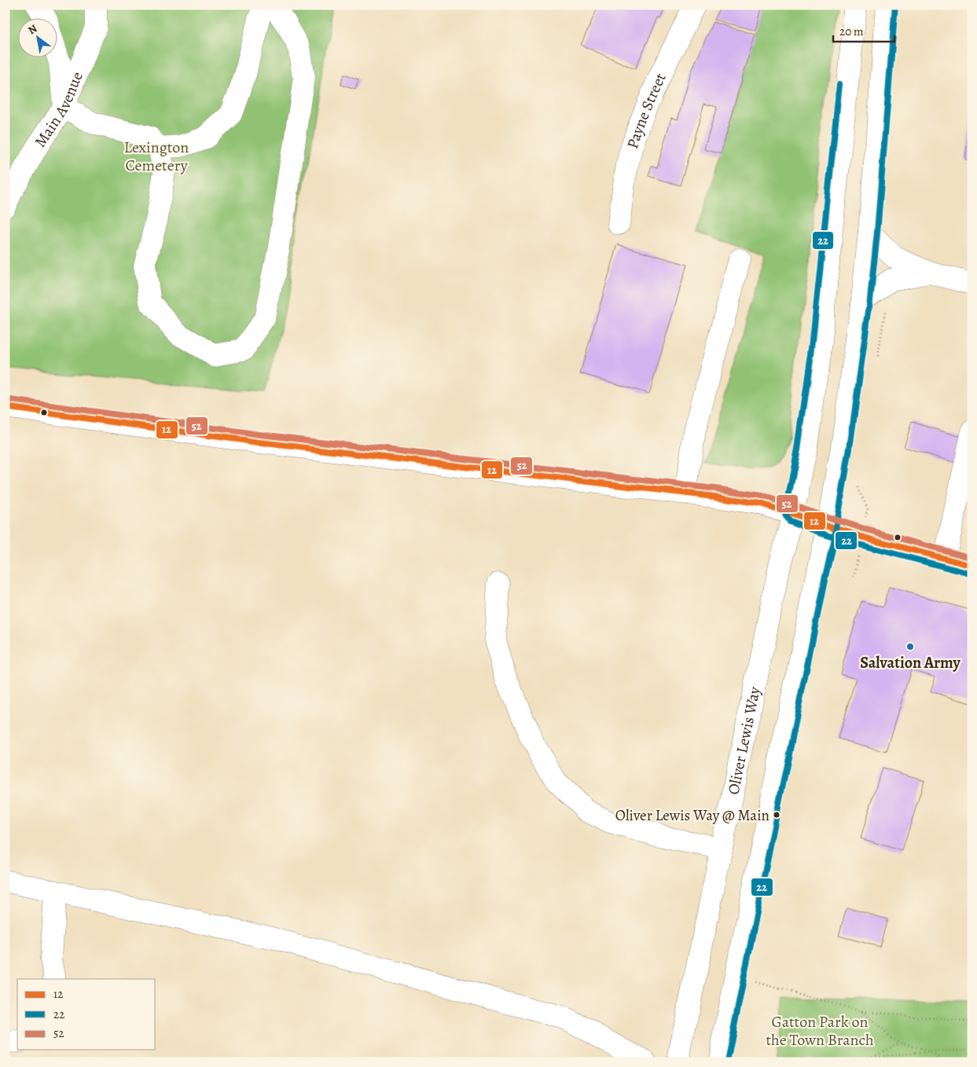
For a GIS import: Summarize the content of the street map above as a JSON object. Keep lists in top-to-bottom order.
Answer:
{
  "streets": {
    "main road": ["Main Avenue", "Payne Street", "Oliver Lewis Way"]
  },
  "parks": ["Lexington Cemetery", "Gatton Park on the Town Branch"],
  "places": ["Salvation Army", "Oliver Lewis Way @ Main"],
  "lines": ["transit line 22", "transit line 52", "transit line 12"],
  "legend": ["12", "22", "52"],
  "scale_bar": "20 m",
  "north": "top left"
}
